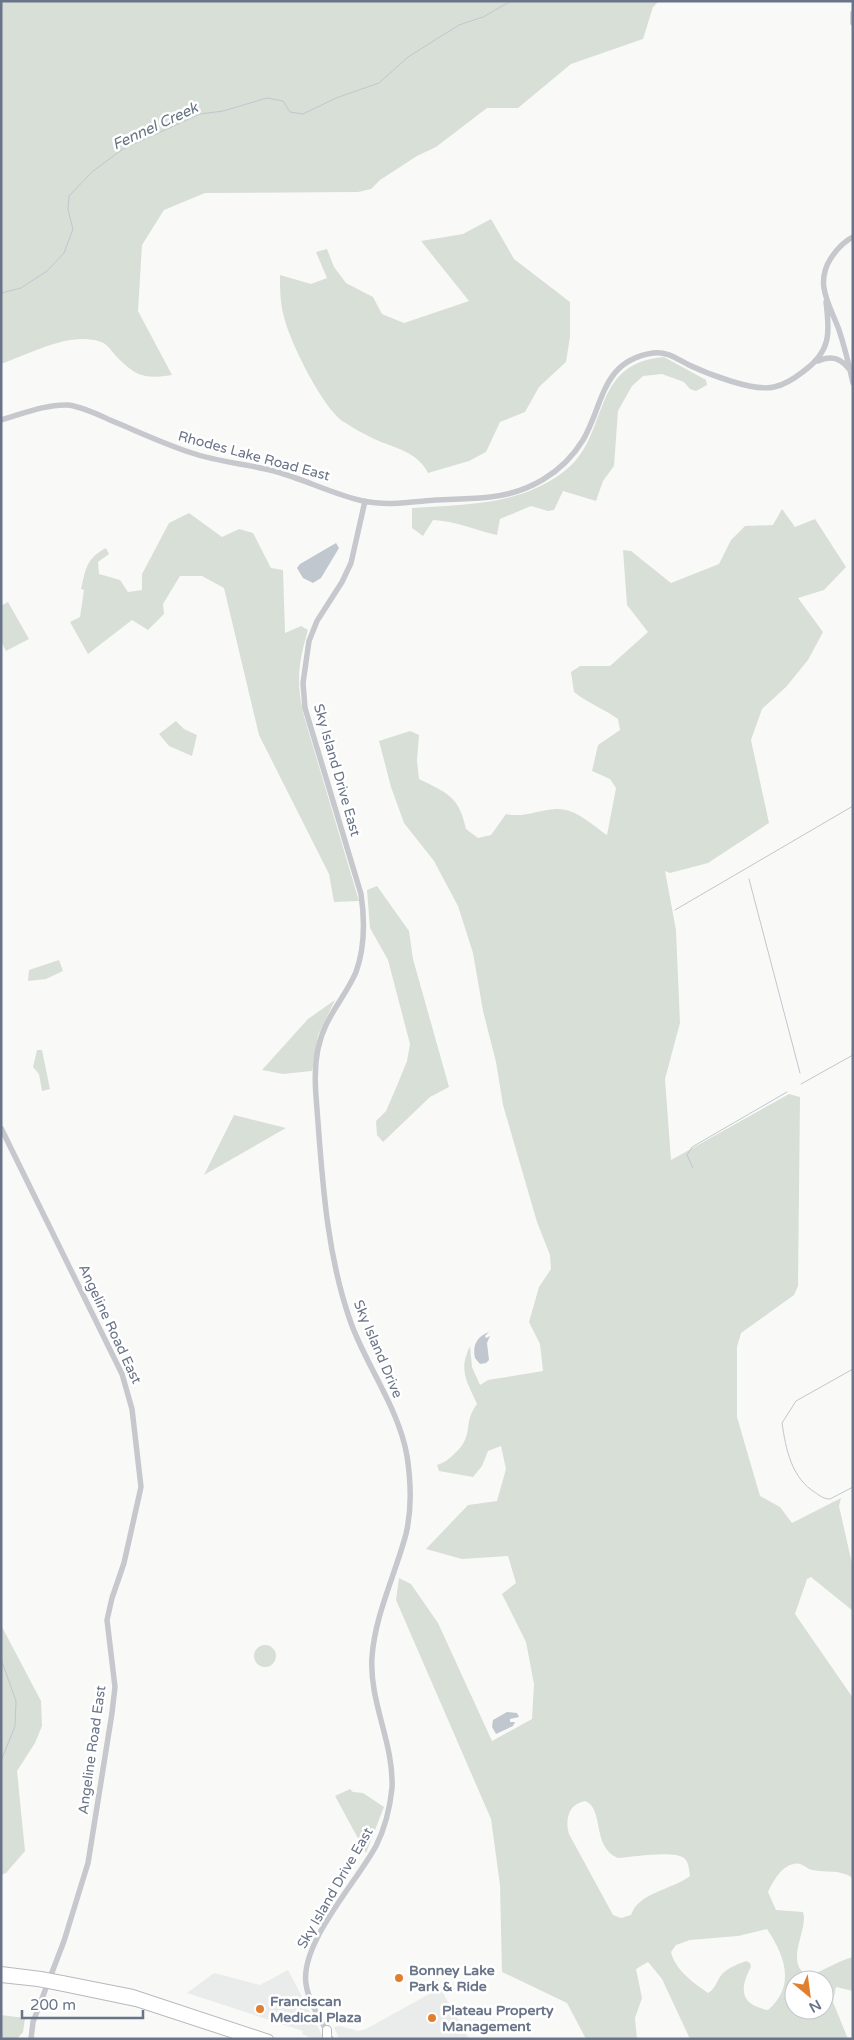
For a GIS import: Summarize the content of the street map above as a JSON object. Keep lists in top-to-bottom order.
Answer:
{
  "streets": {
    "street": [
      "Rhodes Lake Road East",
      "Sky Island Drive East",
      "Angeline Road East",
      "Sky Island Drive"
    ]
  },
  "crossings": [
    ["Rhodes Lake Road East", "Sky Island Drive East"],
    ["Sky Island Drive East", "Sky Island Drive"]
  ],
  "water": ["Fennel Creek"],
  "places": ["Bonney Lake Park & Ride", "Franciscan Medical Plaza", "Plateau Property Management"],
  "scale_bar": "200 m",
  "north": "bottom right"
}
